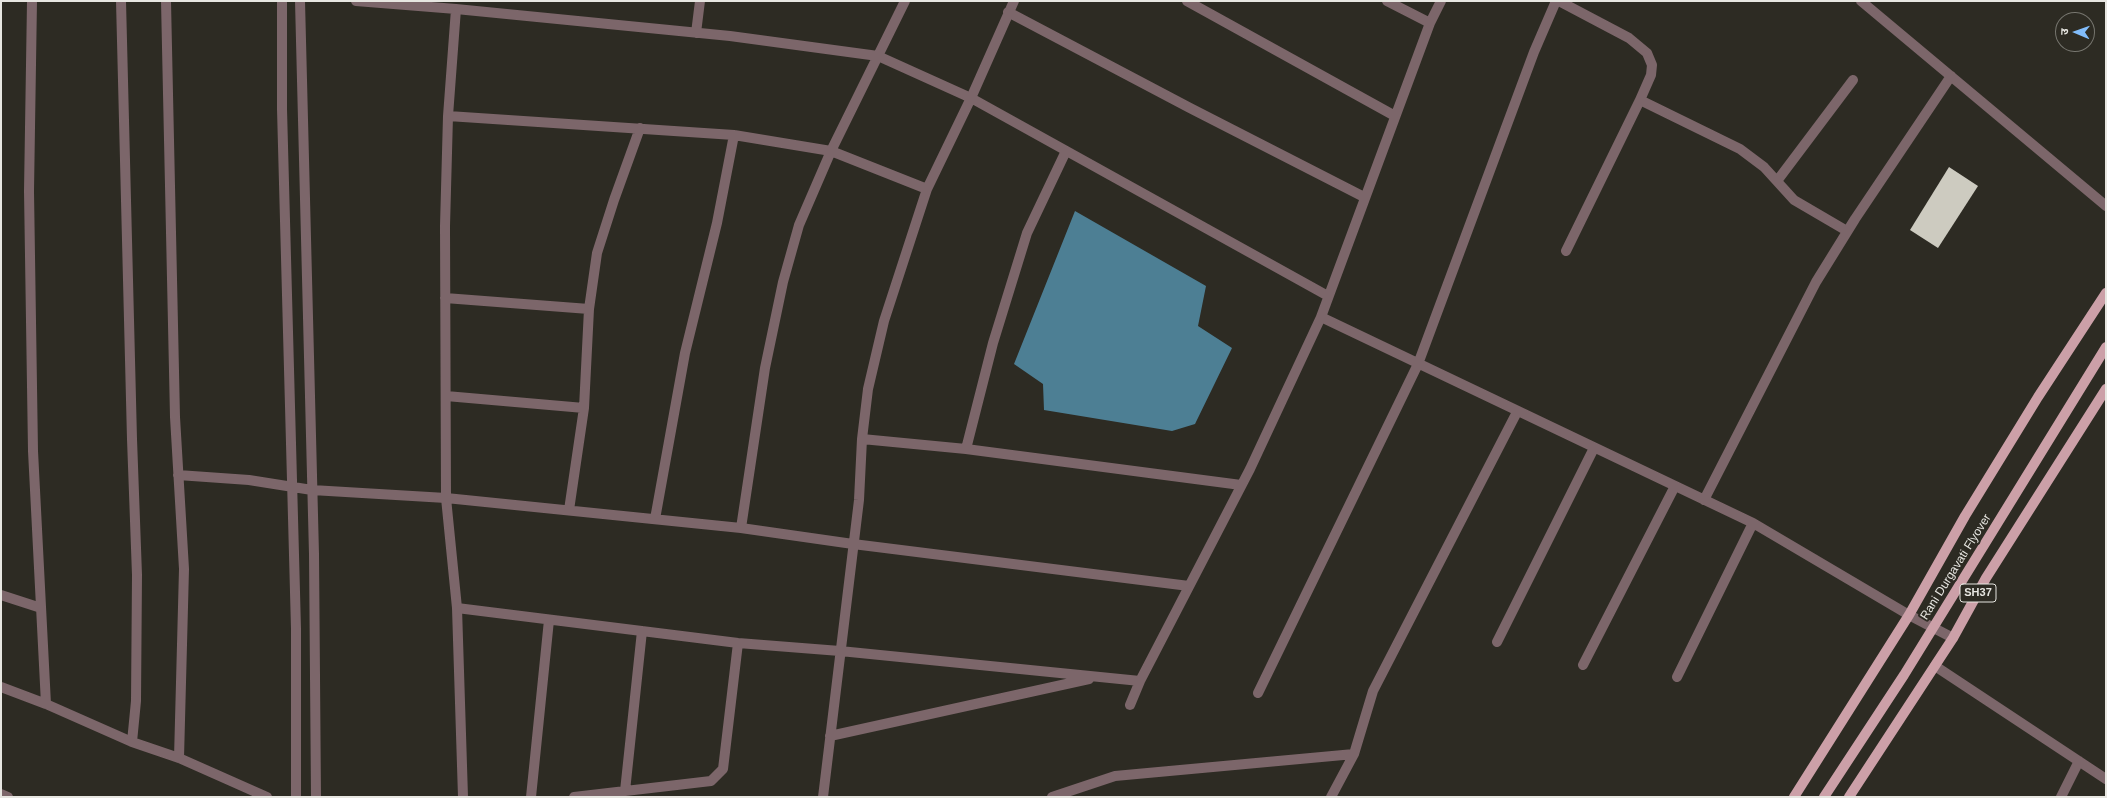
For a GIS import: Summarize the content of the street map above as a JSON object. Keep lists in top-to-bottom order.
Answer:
{
  "streets": {
    "main road": ["Rani Durgavati Flyover", "SH37"]
  },
  "north": "left"
}
